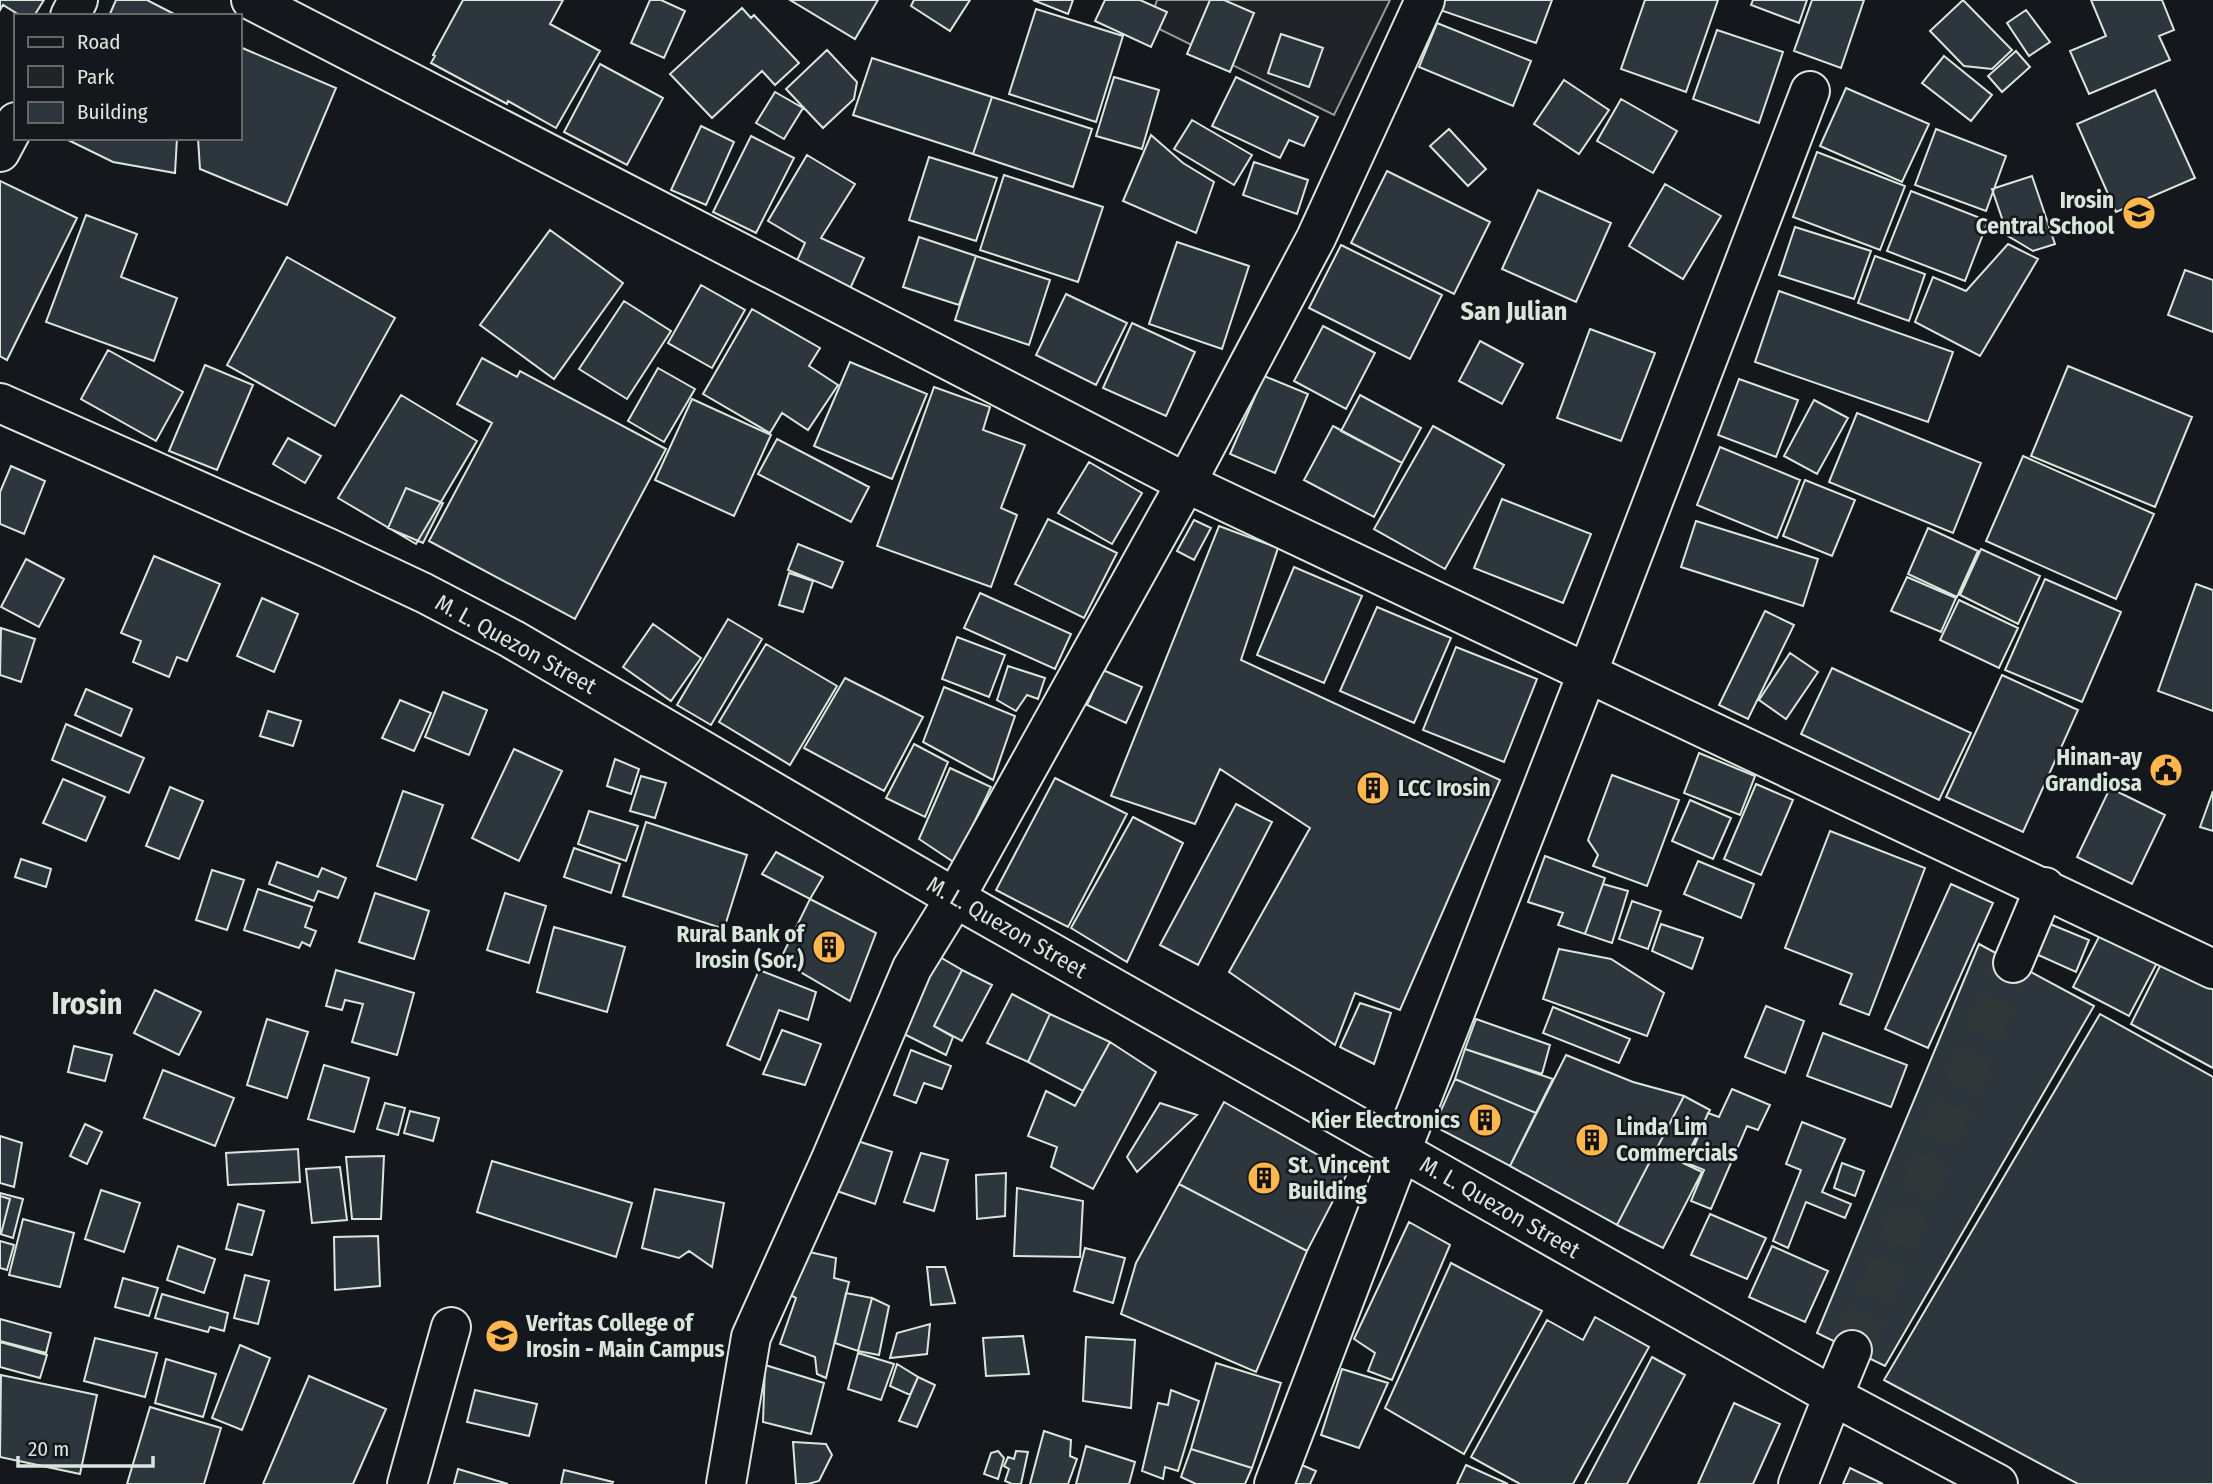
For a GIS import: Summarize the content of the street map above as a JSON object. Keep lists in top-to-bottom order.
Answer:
{
  "streets": {
    "street": ["M. L. Quezon Street"]
  },
  "districts": ["San Julian", "Irosin"],
  "places": {
    "school or university": ["Irosin Central School", "Veritas College of Irosin - Main Campus"],
    "public building": ["Hinan-ay Grandiosa"],
    "building": [
      "LCC Irosin",
      "Rural Bank of Irosin (Sor.)",
      "Kier Electronics",
      "Linda Lim Commercials",
      "St. Vincent Building"
    ]
  },
  "legend": ["Road", "Park", "Building"],
  "scale_bar": "20 m"
}
